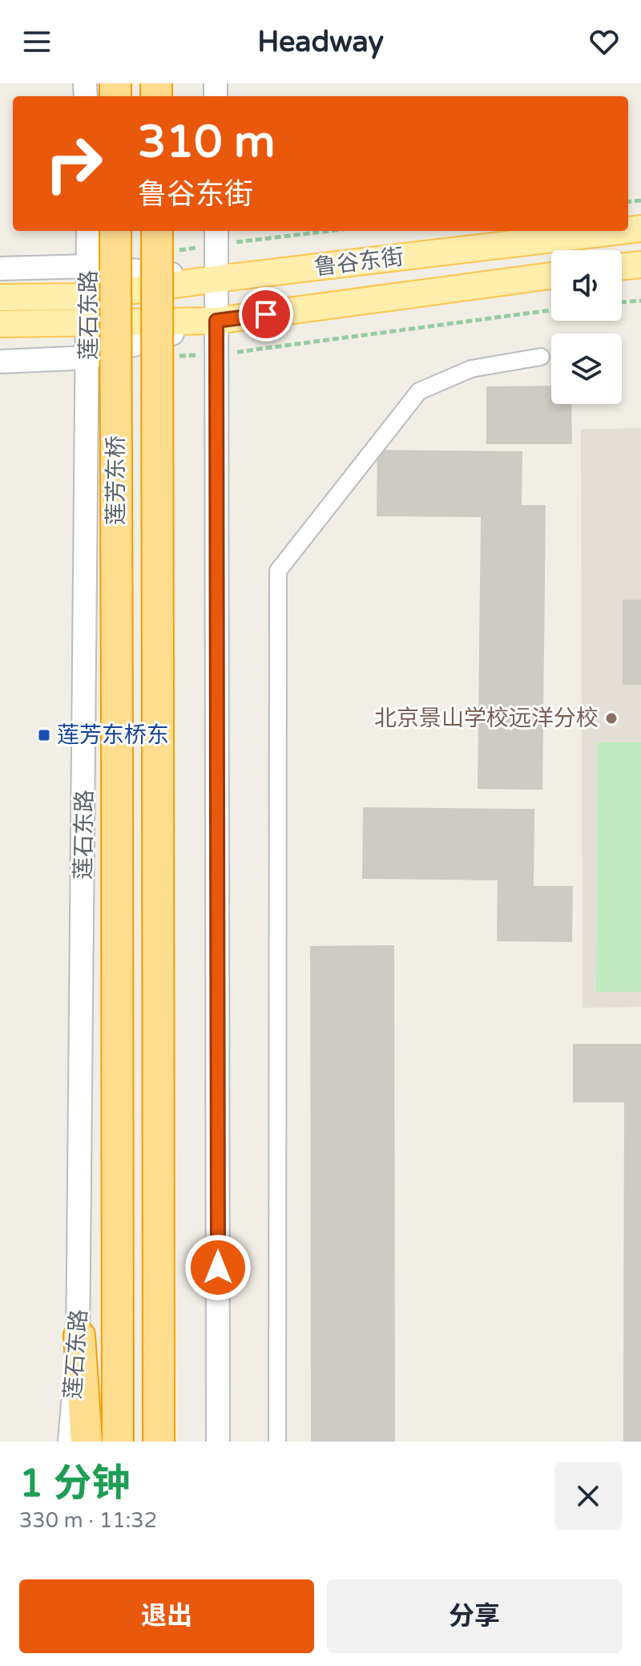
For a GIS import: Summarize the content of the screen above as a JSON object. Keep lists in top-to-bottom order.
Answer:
{
  "streets": {
    "highway": ["莲石东路", "莲芳东桥"],
    "main road": ["鲁谷东街"]
  },
  "crossings": [
    ["鲁谷东街", "莲石东路"],
    ["莲石东路", "莲芳东桥"]
  ],
  "places": {
    "other": ["北京景山学校远洋分校"],
    "transit": ["莲芳东桥东"]
  },
  "page": {
    "header": "Headway",
    "turn": ["310 m", "鲁谷东街"],
    "heading": ["1 分钟", "330 m · 11:32"],
    "buttons": ["退出", "分享"]
  }
}
